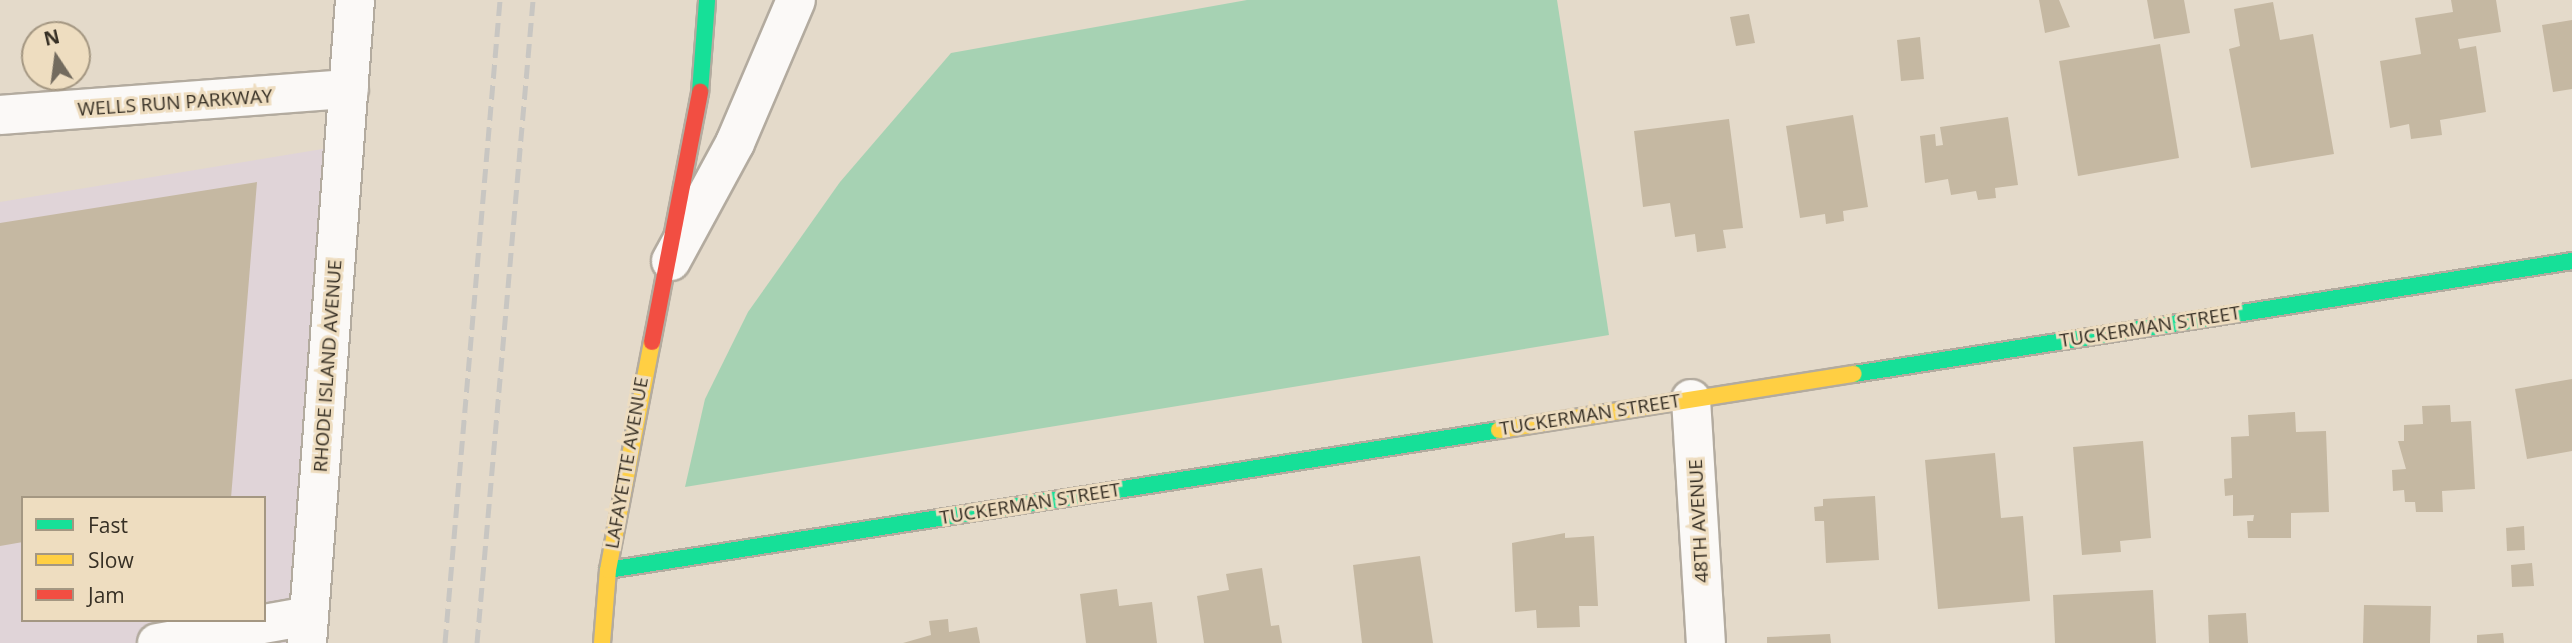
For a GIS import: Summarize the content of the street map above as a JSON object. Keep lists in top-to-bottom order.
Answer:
{
  "streets": {
    "street": [
      "WELLS RUN PARKWAY",
      "TUCKERMAN STREET",
      "RHODE ISLAND AVENUE",
      "LAFAYETTE AVENUE",
      "48TH AVENUE"
    ]
  },
  "crossings": [
    ["WELLS RUN PARKWAY", "RHODE ISLAND AVENUE"],
    ["TUCKERMAN STREET", "LAFAYETTE AVENUE"],
    ["TUCKERMAN STREET", "48TH AVENUE"]
  ],
  "legend": ["Fast", "Slow", "Jam"],
  "north": "top"
}
